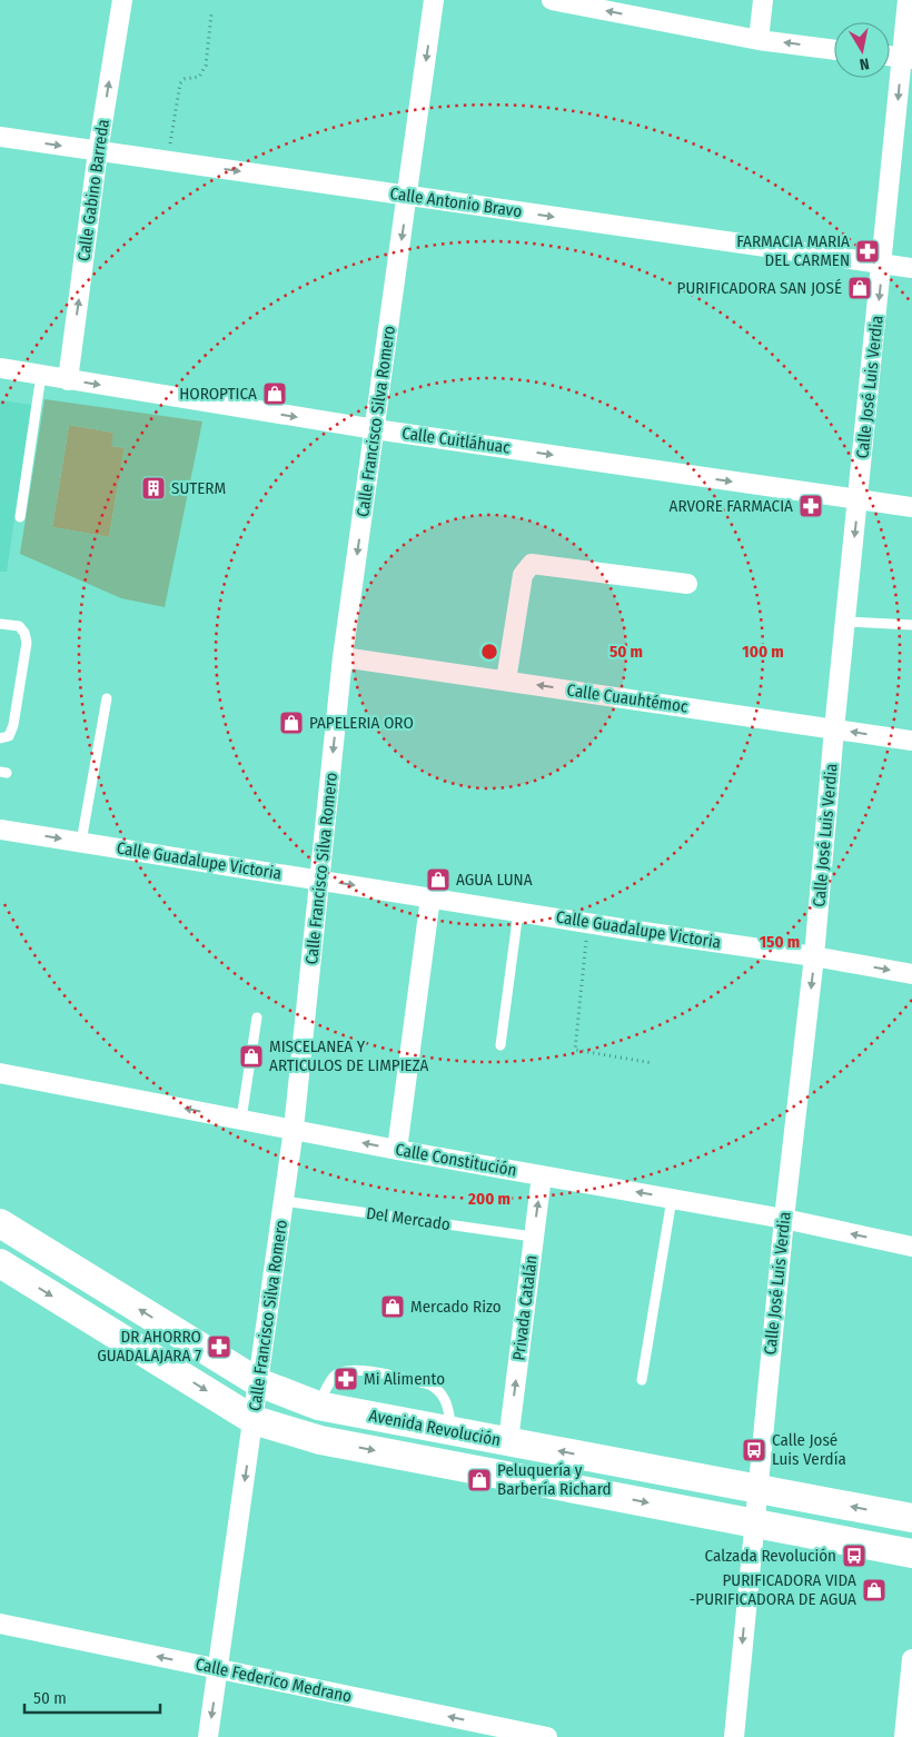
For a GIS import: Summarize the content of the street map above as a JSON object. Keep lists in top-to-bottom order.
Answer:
{
  "streets": {
    "main road": ["Avenida Revolución"],
    "street": [
      "Calle Gabino Barreda",
      "Calle Antonio Bravo",
      "Calle José Luis Verdia",
      "Calle Francisco Silva Romero",
      "Calle Cuitláhuac",
      "Calle Cuauhtémoc",
      "Calle Guadalupe Victoria",
      "Calle Constitución",
      "Privada Catalán",
      "Calle Federico Medrano"
    ],
    "lane": ["Del Mercado"]
  },
  "crossings": [
    ["Calle Gabino Barreda", "Calle Antonio Bravo"],
    ["Calle Gabino Barreda", "Calle Cuitláhuac"],
    ["Calle Antonio Bravo", "Calle José Luis Verdia"],
    ["Calle Antonio Bravo", "Calle Francisco Silva Romero"],
    ["Calle José Luis Verdia", "Calle Cuitláhuac"],
    ["Calle José Luis Verdia", "Calle Cuauhtémoc"],
    ["Calle José Luis Verdia", "Calle Guadalupe Victoria"],
    ["Calle José Luis Verdia", "Calle Constitución"],
    ["Calle José Luis Verdia", "Avenida Revolución"],
    ["Calle Francisco Silva Romero", "Calle Cuitláhuac"],
    ["Calle Francisco Silva Romero", "Calle Cuauhtémoc"],
    ["Calle Francisco Silva Romero", "Calle Guadalupe Victoria"],
    ["Calle Francisco Silva Romero", "Calle Constitución"],
    ["Calle Francisco Silva Romero", "Del Mercado"],
    ["Calle Francisco Silva Romero", "Avenida Revolución"],
    ["Calle Francisco Silva Romero", "Calle Federico Medrano"],
    ["Calle Constitución", "Privada Catalán"],
    ["Del Mercado", "Privada Catalán"],
    ["Privada Catalán", "Avenida Revolución"]
  ],
  "one_way": [
    "Calle Gabino Barreda",
    "Calle Antonio Bravo",
    "Calle José Luis Verdia",
    "Calle Francisco Silva Romero",
    "Calle Cuitláhuac",
    "Calle Cuauhtémoc",
    "Calle Constitución",
    "Privada Catalán",
    "Calle Federico Medrano"
  ],
  "places": {
    "pharmacy": [
      "FARMACIA MARIA DEL CARMEN",
      "ARVORE FARMACIA",
      "DR AHORRO GUADALAJARA 7",
      "Mi Alimento"
    ],
    "shop": [
      "PURIFICADORA SAN JOSÉ",
      "HOROPTICA",
      "PAPELERIA ORO",
      "AGUA LUNA",
      "MISCELANEA Y ARTICULOS DE LIMPIEZA",
      "Mercado Rizo",
      "Peluquería y Barbería Richard",
      "PURIFICADORA VIDA -PURIFICADORA DE AGUA"
    ],
    "building": ["SUTERM"],
    "bus stop": ["Calle José Luis Verdía", "Calzada Revolución"]
  },
  "scale_bar": "50 m",
  "north": "bottom",
  "rings": [
    "50 m",
    "100 m",
    "150 m",
    "200 m"
  ]
}
